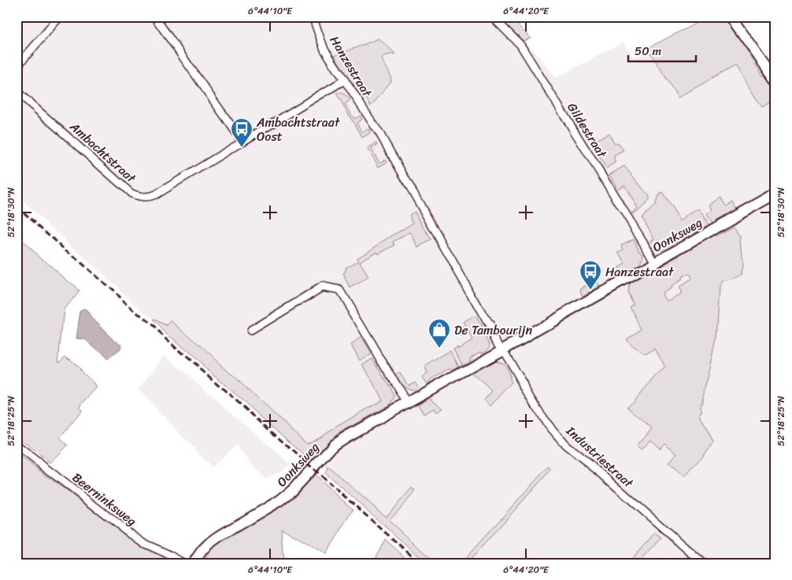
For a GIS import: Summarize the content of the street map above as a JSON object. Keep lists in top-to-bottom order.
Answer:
{
  "streets": {
    "main road": ["Oonksweg"],
    "street": [
      "Hanzestraat",
      "Gildestraat",
      "Ambachtstraat",
      "Industriestraat",
      "Beerninksweg"
    ]
  },
  "crossings": [
    ["Hanzestraat", "Ambachtstraat"],
    ["Hanzestraat", "Oonksweg"],
    ["Hanzestraat", "Industriestraat"],
    ["Gildestraat", "Oonksweg"],
    ["Oonksweg", "Industriestraat"]
  ],
  "places": {
    "bus stop": ["Ambachtstraat Oost", "Hanzestraat"],
    "shop": ["De Tambourijn"]
  },
  "scale_bar": "50 m",
  "coordinates": [
    "6°44'10\"E",
    "6°44'20\"E",
    "52°18'30\"N",
    "52°18'25\"N"
  ]
}
